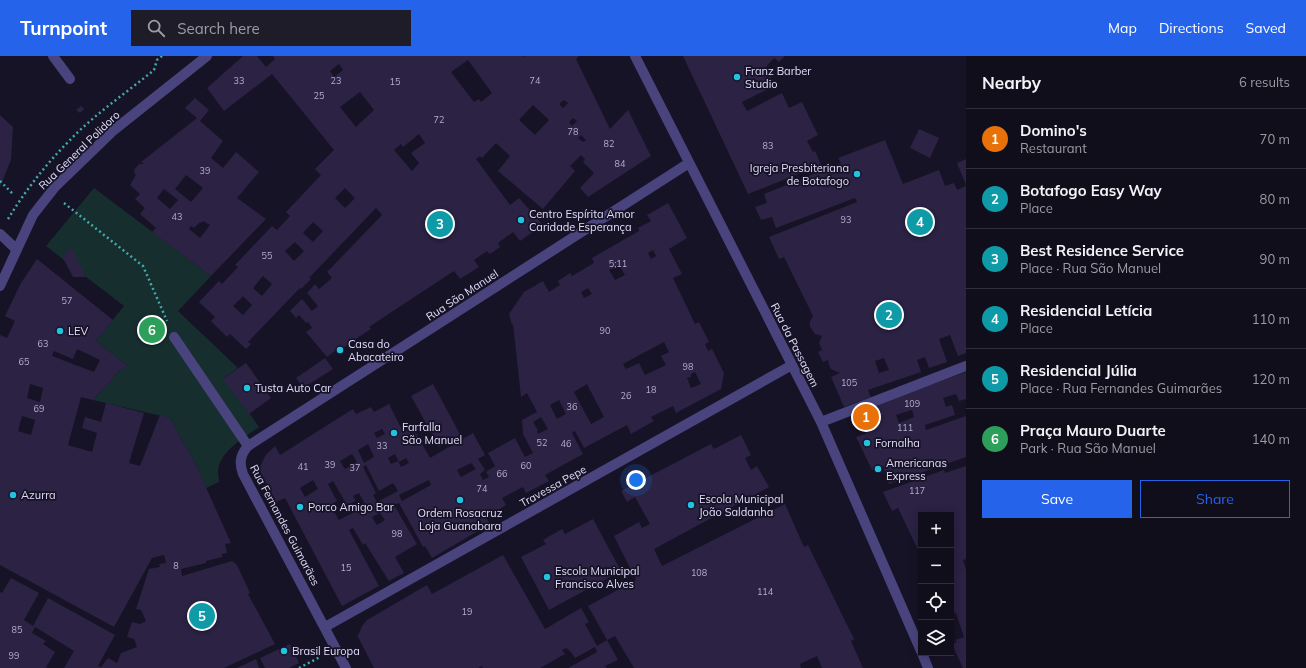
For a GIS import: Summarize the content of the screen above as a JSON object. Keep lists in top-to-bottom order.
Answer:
{
  "streets": {
    "street": [
      "Rua General Polidoro",
      "Rua São Manuel",
      "Rua da Passagem",
      "Travessa Pepe",
      "Rua Fernandes Guimarães"
    ]
  },
  "crossings": [
    ["Rua São Manuel", "Rua da Passagem"],
    ["Rua São Manuel", "Rua Fernandes Guimarães"],
    ["Rua da Passagem", "Travessa Pepe"],
    ["Travessa Pepe", "Rua Fernandes Guimarães"]
  ],
  "places": [
    "Franz Barber Studio",
    "Igreja Presbiteriana de Botafogo",
    "Centro Espírita Amor Caridade Esperança",
    "LEV",
    "Casa do Abacateiro",
    "Tusta Auto Car",
    "Farfalla São Manuel",
    "Fornalha",
    "Americanas Express",
    "Azurra",
    "Ordem Rosacruz Loja Guanabara",
    "Escola Municipal João Saldanha",
    "Porco Amigo Bar",
    "Escola Municipal Francisco Alves",
    "Brasil Europa"
  ],
  "house_numbers": [
    "33",
    "23",
    "74",
    "15",
    "25",
    "72",
    "78",
    "82",
    "83",
    "84",
    "39",
    "43",
    "93",
    "55",
    "5;11",
    "57",
    "90",
    "63",
    "65",
    "98",
    "105",
    "18",
    "26",
    "109",
    "36",
    "69",
    "111",
    "52",
    "46",
    "33",
    "39",
    "60",
    "41",
    "37",
    "66",
    "74",
    "117",
    "98",
    "8",
    "15",
    "108",
    "114",
    "19",
    "85",
    "99"
  ],
  "page": {
    "header": "Turnpoint",
    "search": "Search here",
    "nav": ["Map", "Directions", "Saved"],
    "heading": ["Nearby", "6 results"],
    "list": [
      {
        "mark": "1",
        "name": "Domino's",
        "note": "Restaurant",
        "value": "70 m"
      },
      {
        "mark": "2",
        "name": "Botafogo Easy Way",
        "note": "Place",
        "value": "80 m"
      },
      {
        "mark": "3",
        "name": "Best Residence Service",
        "note": "Place · Rua São Manuel",
        "value": "90 m"
      },
      {
        "mark": "4",
        "name": "Residencial Letícia",
        "note": "Place",
        "value": "110 m"
      },
      {
        "mark": "5",
        "name": "Residencial Júlia",
        "note": "Place · Rua Fernandes Guimarães",
        "value": "120 m"
      },
      {
        "mark": "6",
        "name": "Praça Mauro Duarte",
        "note": "Park · Rua São Manuel",
        "value": "140 m"
      }
    ],
    "pins": [
      "4",
      "3",
      "2",
      "6",
      "1",
      "5"
    ],
    "buttons": ["Save", "Share"],
    "map_buttons": ["+", "−"]
  }
}
